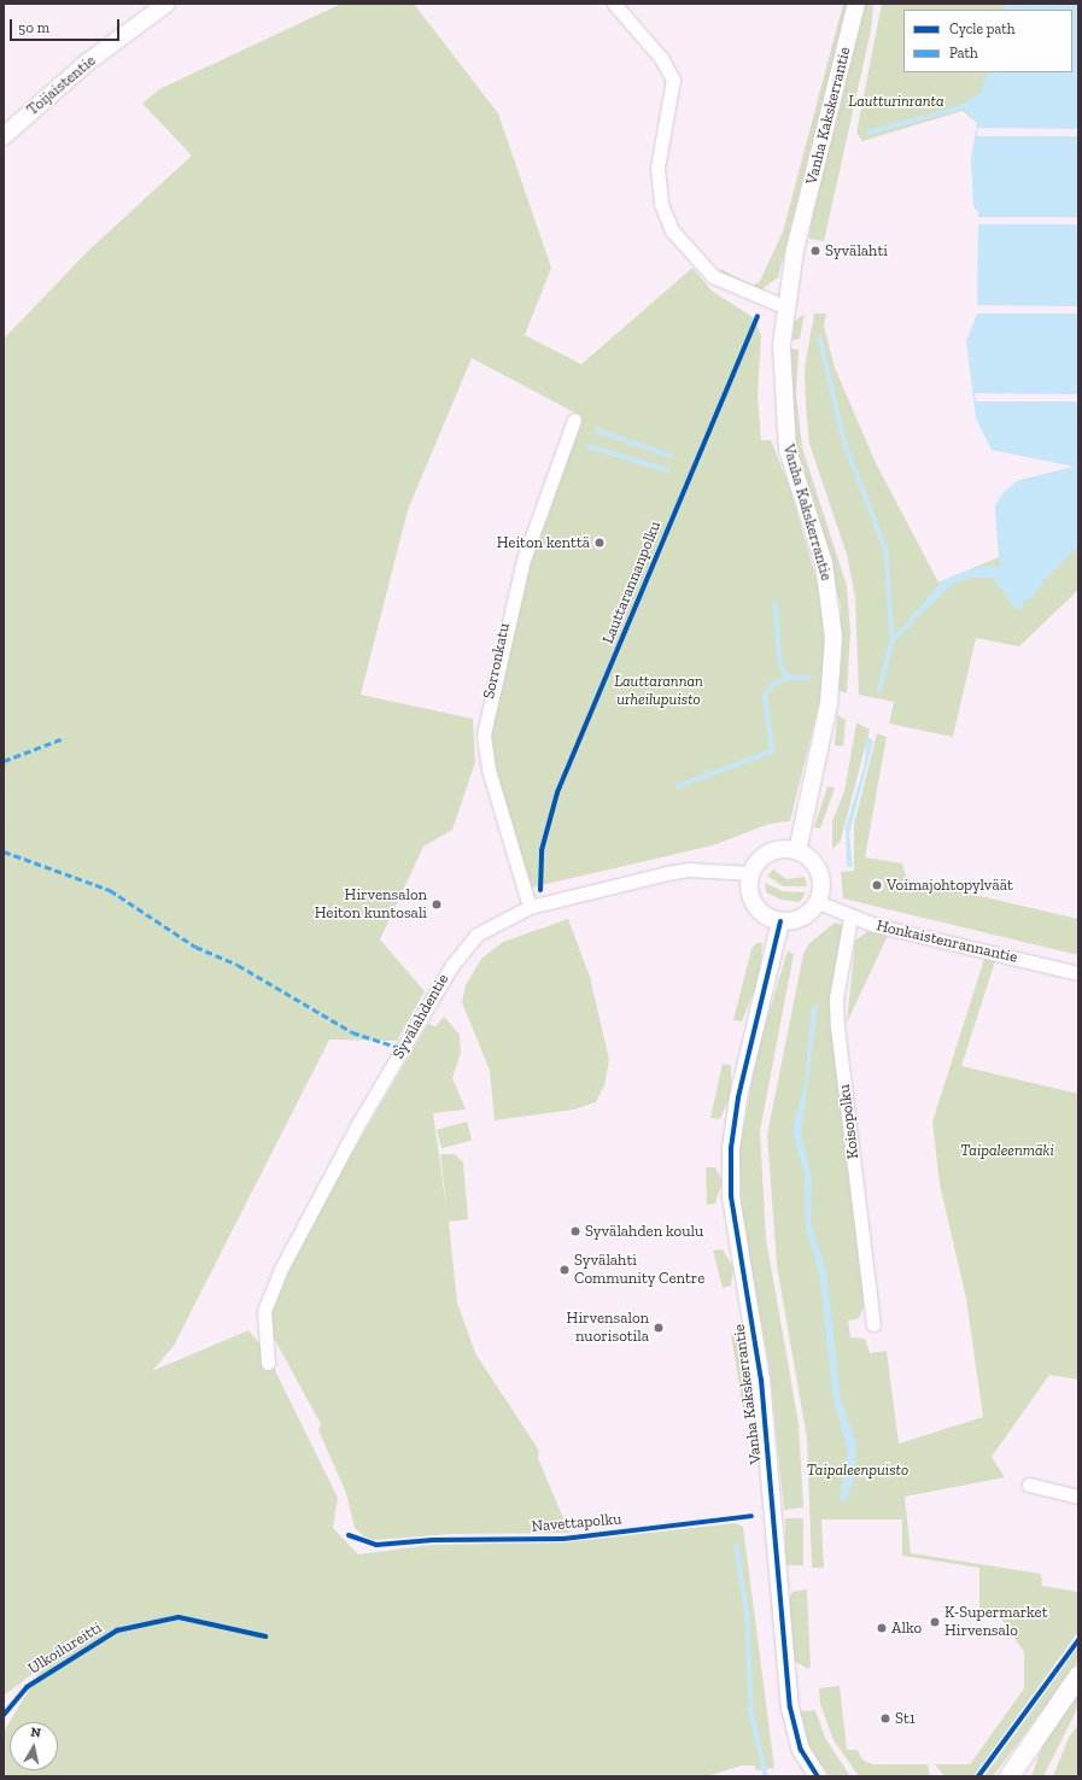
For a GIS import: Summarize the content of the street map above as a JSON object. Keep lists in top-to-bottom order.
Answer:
{
  "streets": {
    "street": [
      "Toijaistentie",
      "Vanha Kakskerrantie",
      "Sorronkatu",
      "Honkaistenrannantie",
      "Syvälahdentie",
      "Koisopolku"
    ],
    "cycle path": ["Lauttarannanpolku", "Navettapolku", "Ulkoilureitti"]
  },
  "crossings": [
    ["Vanha Kakskerrantie", "Honkaistenrannantie"],
    ["Vanha Kakskerrantie", "Syvälahdentie"],
    ["Sorronkatu", "Syvälahdentie"],
    ["Honkaistenrannantie", "Syvälahdentie"],
    ["Honkaistenrannantie", "Koisopolku"]
  ],
  "parks": [
    "Lautturinranta",
    "Lauttarannan urheilupuisto",
    "Taipaleenmäki",
    "Taipaleenpuisto"
  ],
  "places": [
    "Syvälahti",
    "Heiton kenttä",
    "Voimajohtopylväät",
    "Hirvensalon Heiton kuntosali",
    "Syvälahden koulu",
    "Syvälahti Community Centre",
    "Hirvensalon nuorisotila",
    "K-Supermarket Hirvensalo",
    "Alko",
    "St1"
  ],
  "legend": ["Cycle path", "Path"],
  "scale_bar": "50 m",
  "north": "top"
}
